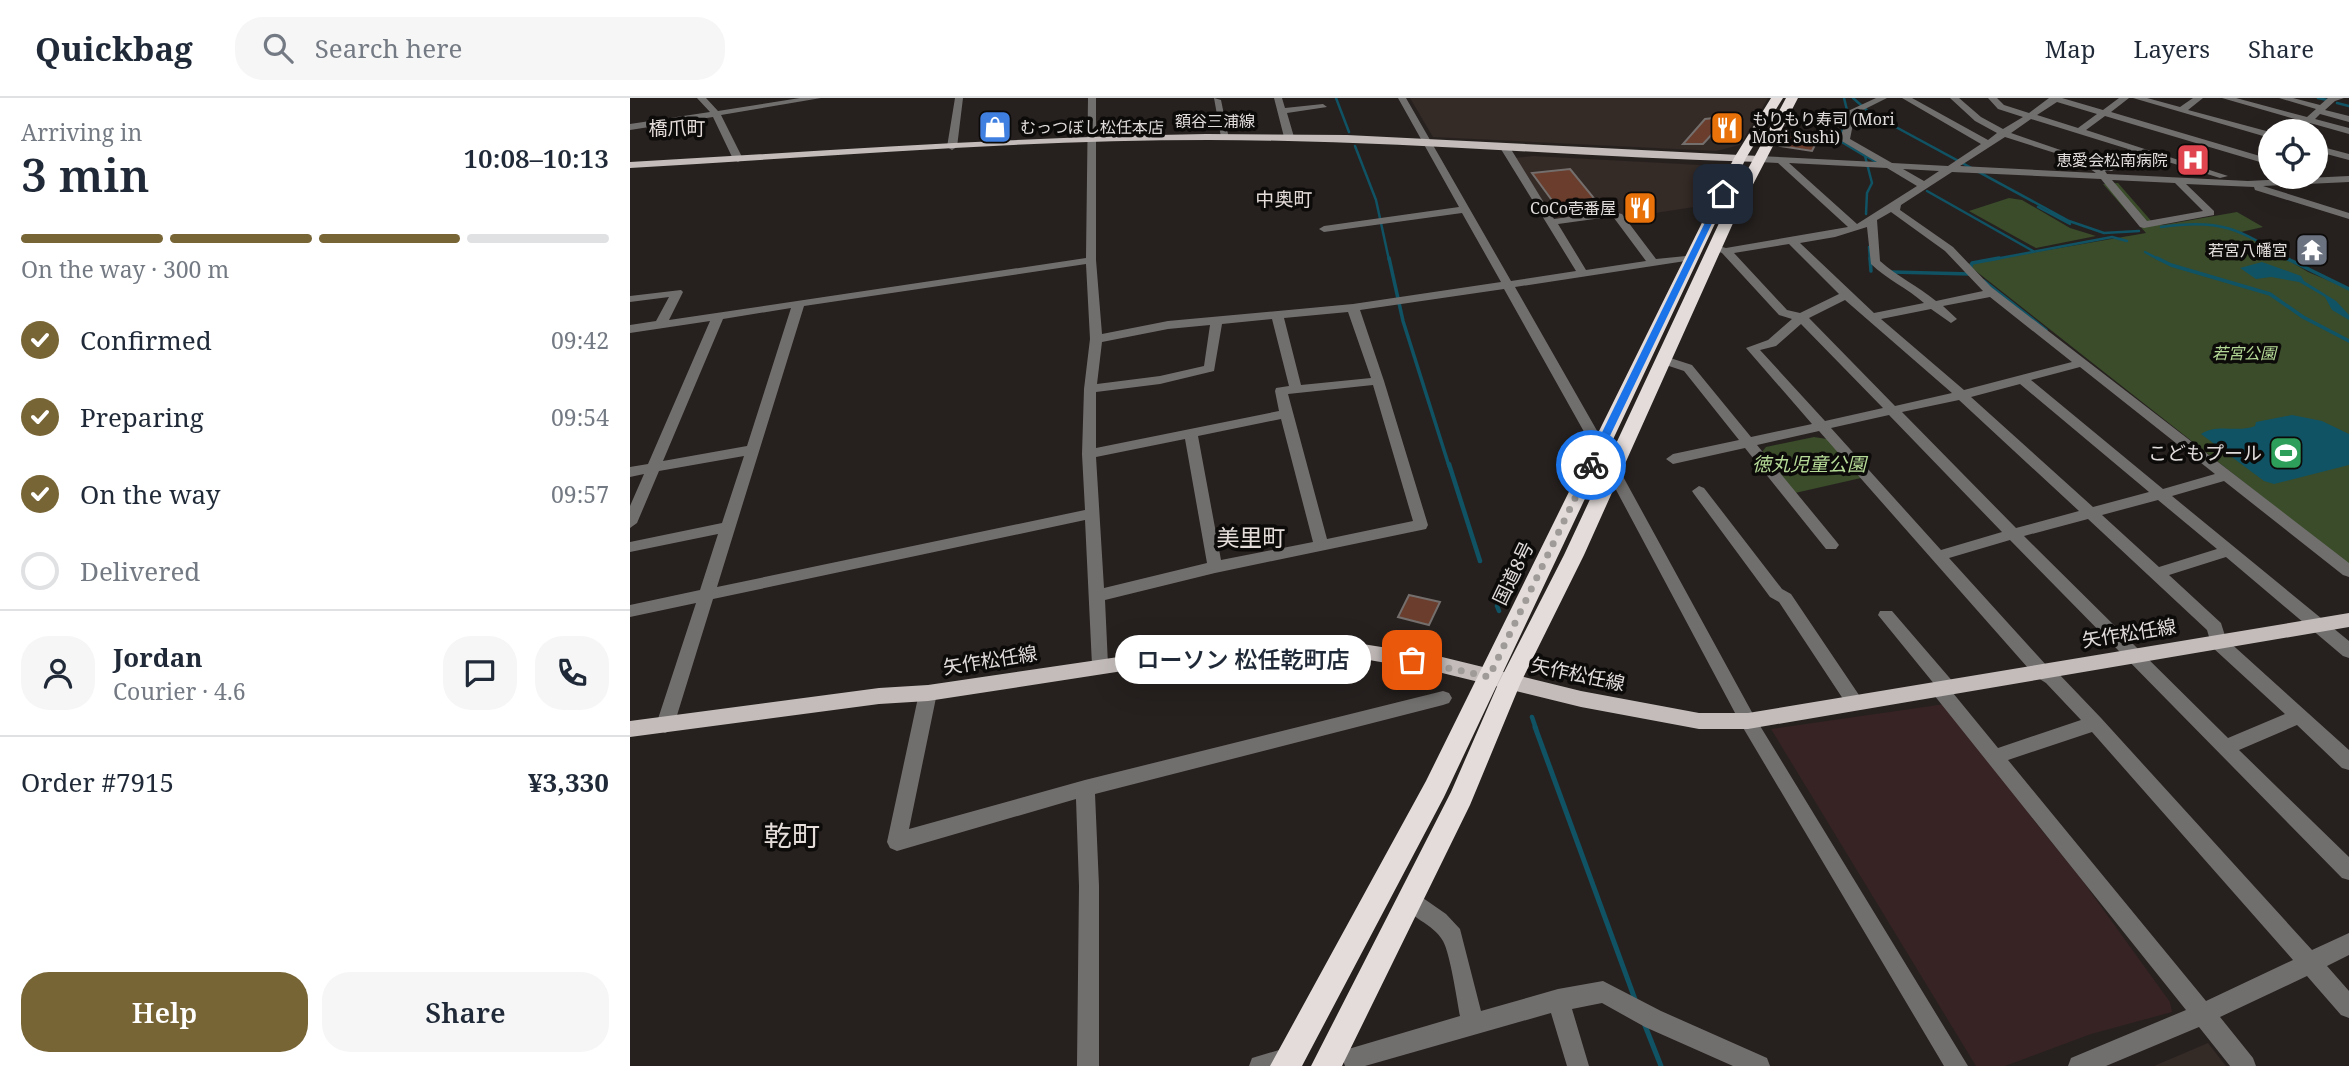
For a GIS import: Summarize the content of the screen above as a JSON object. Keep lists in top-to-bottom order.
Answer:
{
  "streets": {
    "highway": ["国道8号"],
    "main road": ["額谷三浦線", "矢作松任線"]
  },
  "crossings": [
    ["額谷三浦線", "国道8号"],
    ["国道8号", "矢作松任線"]
  ],
  "districts": [
    "橋爪町",
    "中奥町",
    "美里町",
    "乾町"
  ],
  "parks": ["若宮公園", "徳丸児童公園"],
  "places": {
    "shop": ["むっつぼし松任本店"],
    "restaurant": ["もりもり寿司 (Mori Mori Sushi)", "CoCo壱番屋"],
    "hospital": ["恵愛会松南病院"],
    "temple": ["若宮八幡宮"],
    "sports": ["こどもプール"],
    "other": ["ローソン 松任乾町店"]
  },
  "page": {
    "header": "Quickbag",
    "search": "Search here",
    "nav": ["Map", "Layers", "Share"],
    "heading": ["3 min", "Arriving in", "10:08–10:13"],
    "panel": [
      "Jordan",
      "Courier · 4.6",
      "Order #7915",
      "¥3,330"
    ],
    "bar": "On the way · 300 m",
    "list": [
      ["Confirmed", "09:42"],
      ["Preparing", "09:54"],
      ["On the way", "09:57"],
      "Delivered"
    ],
    "bubble": "ローソン 松任乾町店",
    "buttons": ["Help", "Share"]
  }
}
